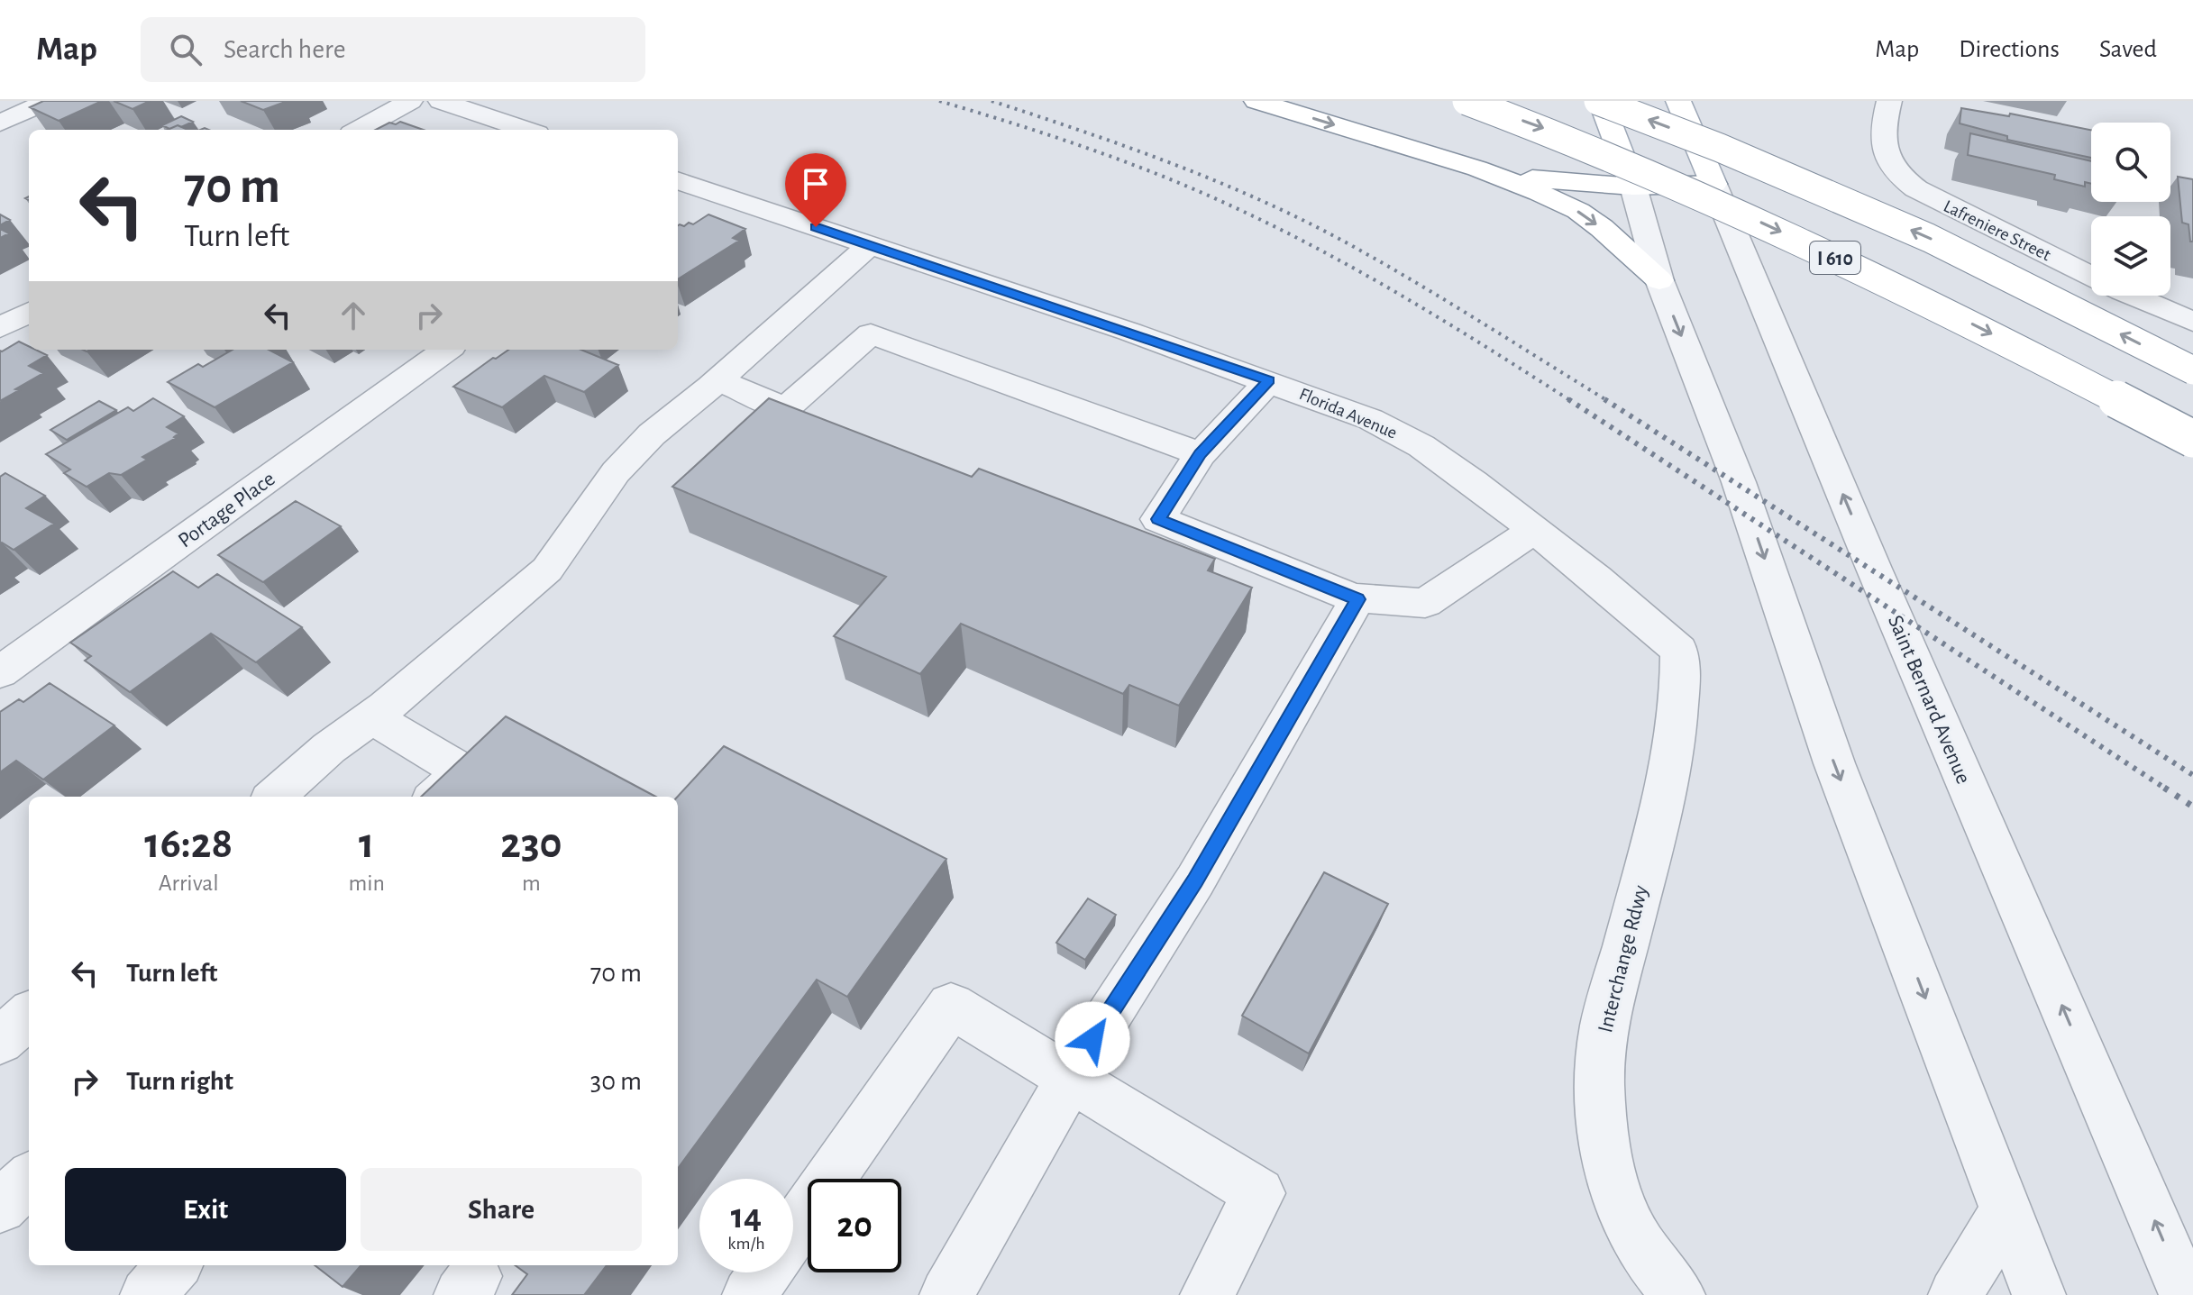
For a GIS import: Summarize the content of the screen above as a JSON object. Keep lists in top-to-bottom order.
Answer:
{
  "streets": {
    "main road": ["I 610", "Saint Bernard Avenue"],
    "street": [
      "Lafreniere Street",
      "Florida Avenue",
      "Portage Place",
      "Interchange Rdwy"
    ]
  },
  "crossings": [
    ["Florida Avenue", "Interchange Rdwy"]
  ],
  "one_way": ["Saint Bernard Avenue"],
  "page": {
    "header": "Map",
    "search": "Search here",
    "nav": ["Map", "Directions", "Saved"],
    "turn": ["70 m", "Turn left"],
    "eta": [
      "16:28",
      "Arrival",
      "1",
      "min",
      "230",
      "m"
    ],
    "list": [
      {
        "name": "Turn left",
        "value": "70 m"
      },
      {
        "name": "Turn right",
        "value": "30 m"
      }
    ],
    "buttons": ["Exit", "Share"],
    "speed": "14 km/h",
    "limit": "20"
  }
}
